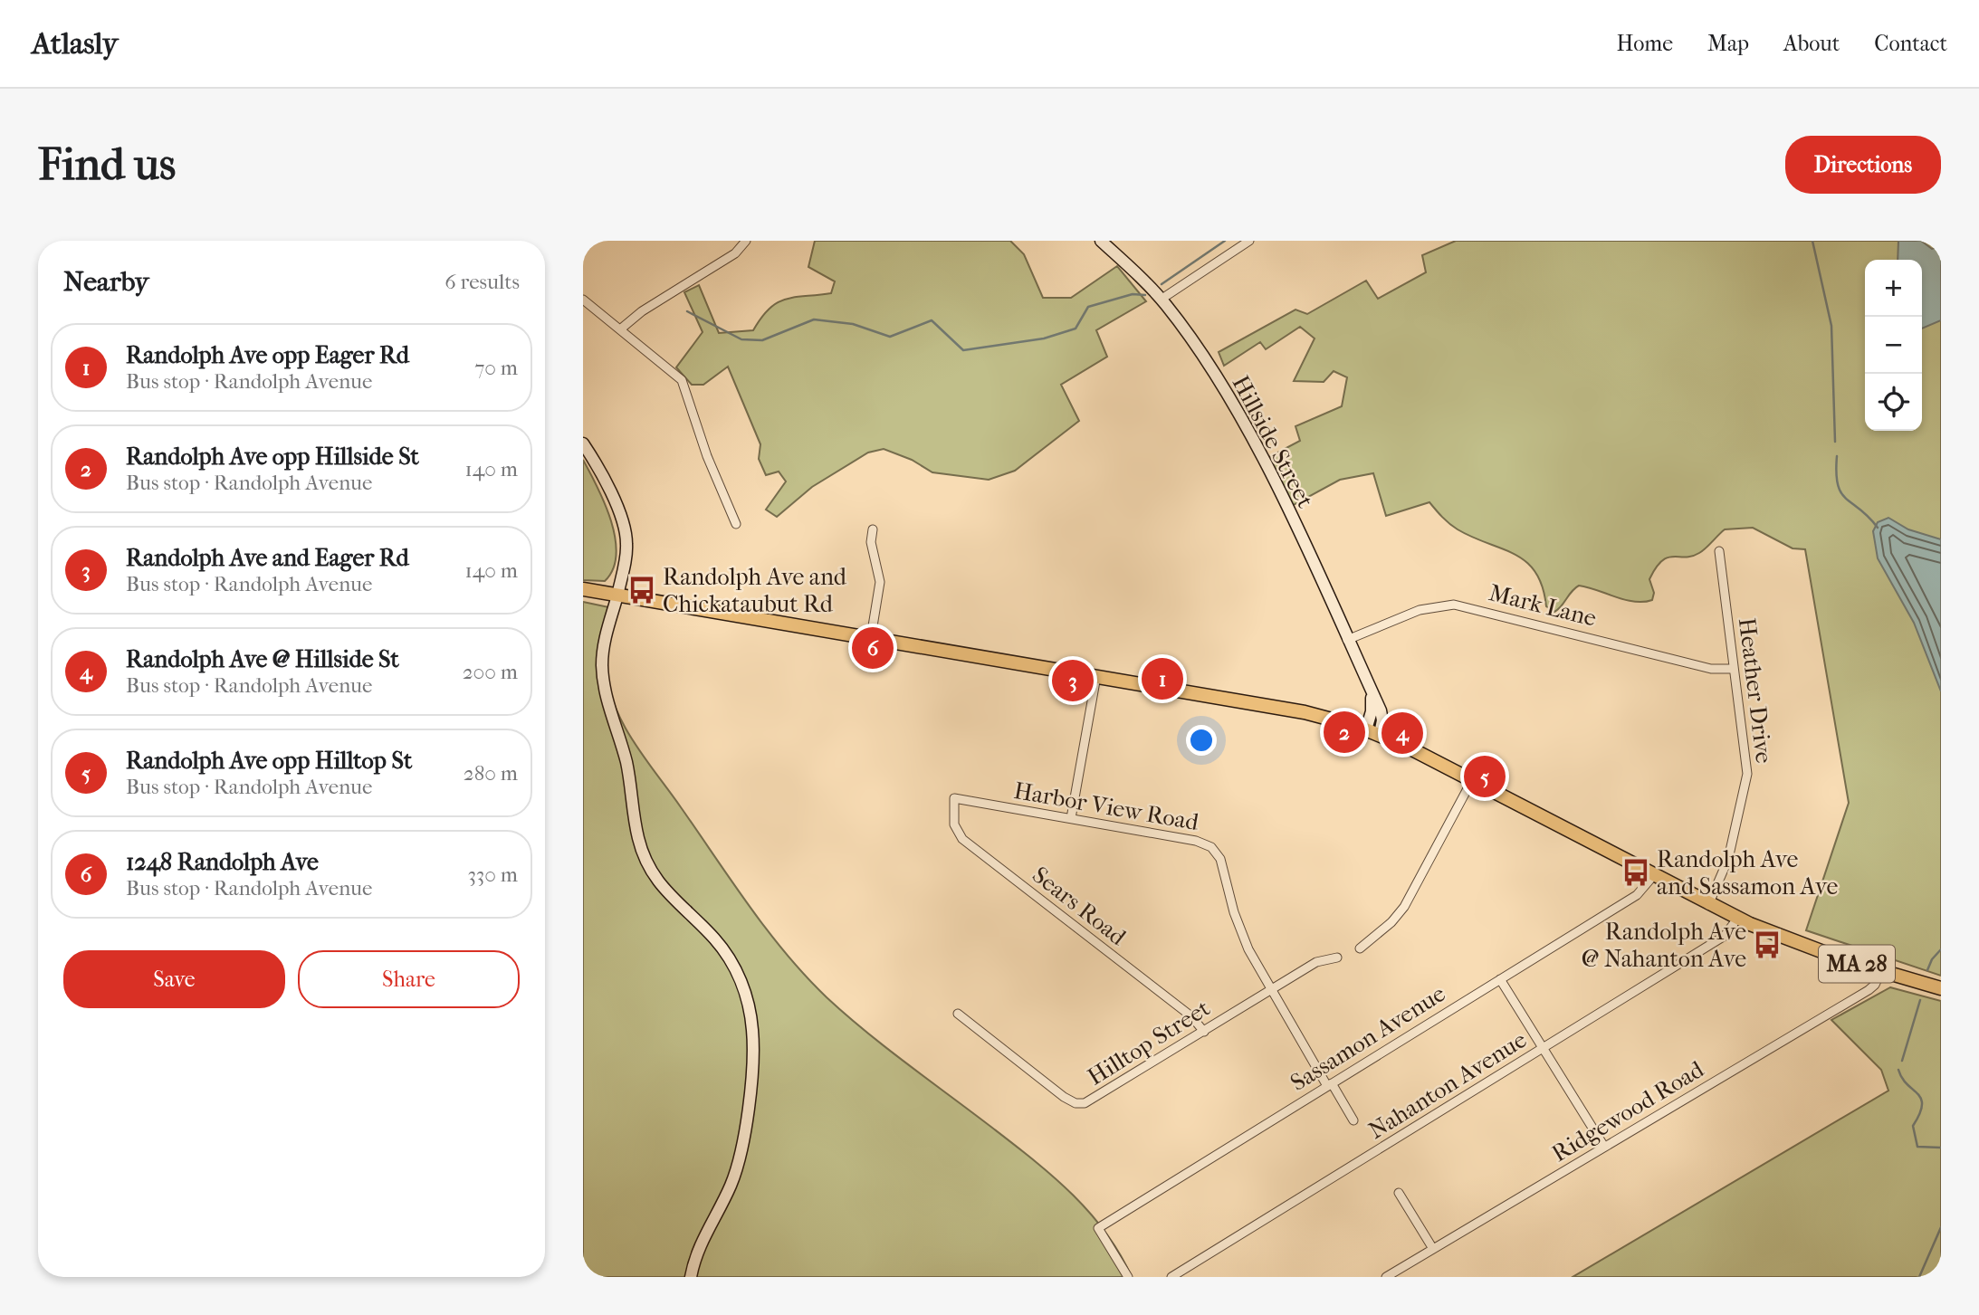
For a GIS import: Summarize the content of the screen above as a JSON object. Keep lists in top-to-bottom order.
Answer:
{
  "streets": {
    "main road": ["Hillside Street", "MA 28"],
    "street": [
      "Mark Lane",
      "Heather Drive",
      "Harbor View Road",
      "Sears Road",
      "Sassamon Avenue",
      "Hilltop Street",
      "Nahanton Avenue",
      "Ridgewood Road"
    ]
  },
  "crossings": [
    ["Hillside Street", "Mark Lane"],
    ["Hillside Street", "MA 28"],
    ["Mark Lane", "Heather Drive"],
    ["Heather Drive", "MA 28"],
    ["Harbor View Road", "Sears Road"],
    ["Harbor View Road", "Sassamon Avenue"],
    ["Harbor View Road", "Hilltop Street"],
    ["Sears Road", "Hilltop Street"],
    ["MA 28", "Sassamon Avenue"],
    ["MA 28", "Nahanton Avenue"],
    ["MA 28", "Ridgewood Road"]
  ],
  "places": {
    "bus stop": ["Randolph Ave and Chickataubut Rd", "Randolph Ave and Sassamon Ave", "Randolph Ave @ Nahanton Ave"]
  },
  "page": {
    "header": "Atlasly",
    "nav": [
      "Home",
      "Map",
      "About",
      "Contact"
    ],
    "buttons": [
      "Directions",
      ["Save", "Share"]
    ],
    "title": "Find us",
    "heading": ["Nearby", "6 results"],
    "map_buttons": ["+", "−"],
    "list": [
      {
        "mark": "1",
        "name": "Randolph Ave opp Eager Rd",
        "note": "Bus stop · Randolph Avenue",
        "value": "70 m"
      },
      {
        "mark": "2",
        "name": "Randolph Ave opp Hillside St",
        "note": "Bus stop · Randolph Avenue",
        "value": "140 m"
      },
      {
        "mark": "3",
        "name": "Randolph Ave and Eager Rd",
        "note": "Bus stop · Randolph Avenue",
        "value": "140 m"
      },
      {
        "mark": "4",
        "name": "Randolph Ave @ Hillside St",
        "note": "Bus stop · Randolph Avenue",
        "value": "200 m"
      },
      {
        "mark": "5",
        "name": "Randolph Ave opp Hilltop St",
        "note": "Bus stop · Randolph Avenue",
        "value": "280 m"
      },
      {
        "mark": "6",
        "name": "1248 Randolph Ave",
        "note": "Bus stop · Randolph Avenue",
        "value": "330 m"
      }
    ],
    "pins": [
      "6",
      "1",
      "3",
      "2",
      "4",
      "5"
    ]
  }
}
